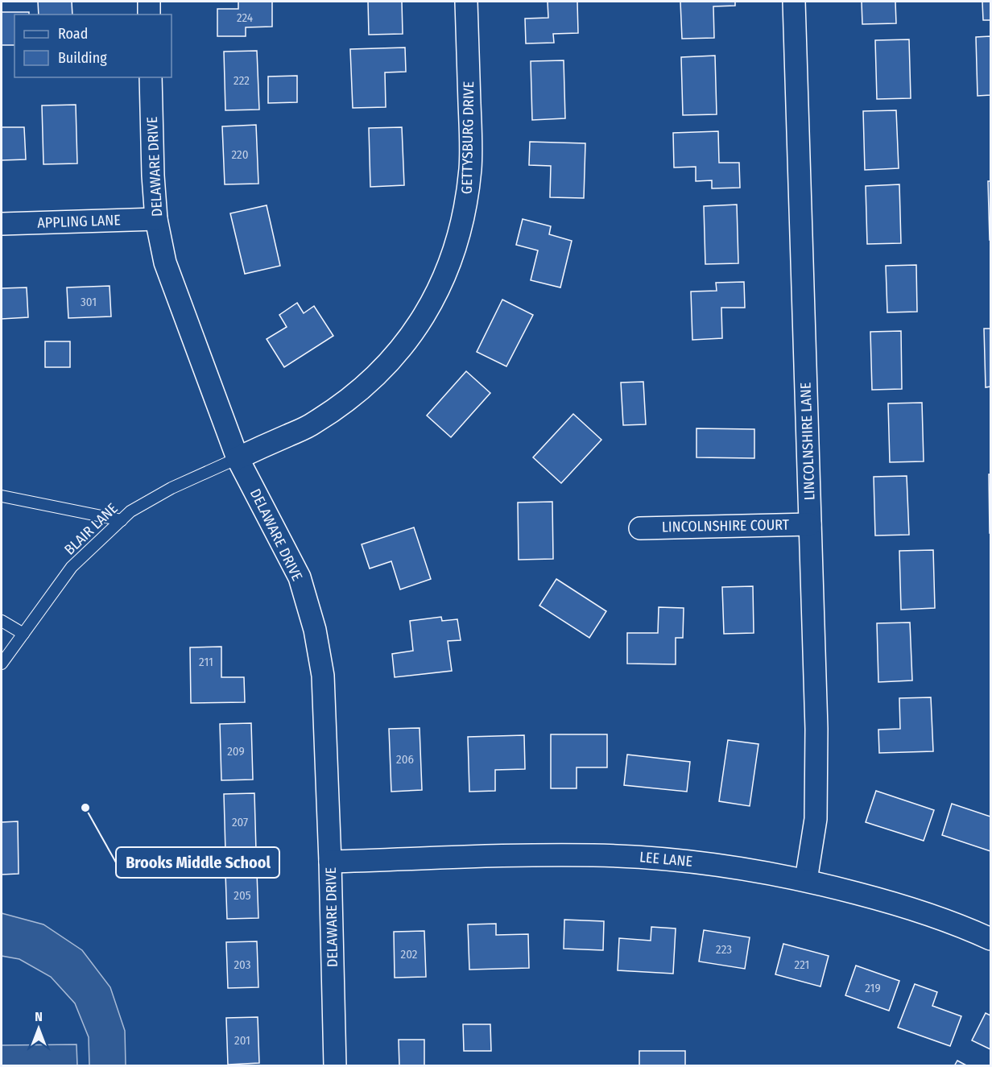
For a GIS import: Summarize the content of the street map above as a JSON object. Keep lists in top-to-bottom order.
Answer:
{
  "streets": {
    "street": [
      "GETTYSBURG DRIVE",
      "DELAWARE DRIVE",
      "APPLING LANE",
      "LINCOLNSHIRE LANE",
      "LINCOLNSHIRE COURT",
      "LEE LANE"
    ],
    "lane": ["BLAIR LANE"]
  },
  "crossings": [
    ["GETTYSBURG DRIVE", "DELAWARE DRIVE"],
    ["GETTYSBURG DRIVE", "BLAIR LANE"],
    ["DELAWARE DRIVE", "APPLING LANE"],
    ["DELAWARE DRIVE", "BLAIR LANE"],
    ["DELAWARE DRIVE", "LEE LANE"],
    ["LINCOLNSHIRE LANE", "LINCOLNSHIRE COURT"],
    ["LINCOLNSHIRE LANE", "LEE LANE"]
  ],
  "places": ["Brooks Middle School"],
  "house_numbers": [
    "224",
    "222",
    "220",
    "301",
    "211",
    "209",
    "206",
    "207",
    "205",
    "223",
    "202",
    "203",
    "221",
    "219",
    "201"
  ],
  "legend": ["Road", "Building"],
  "north": "top"
}
